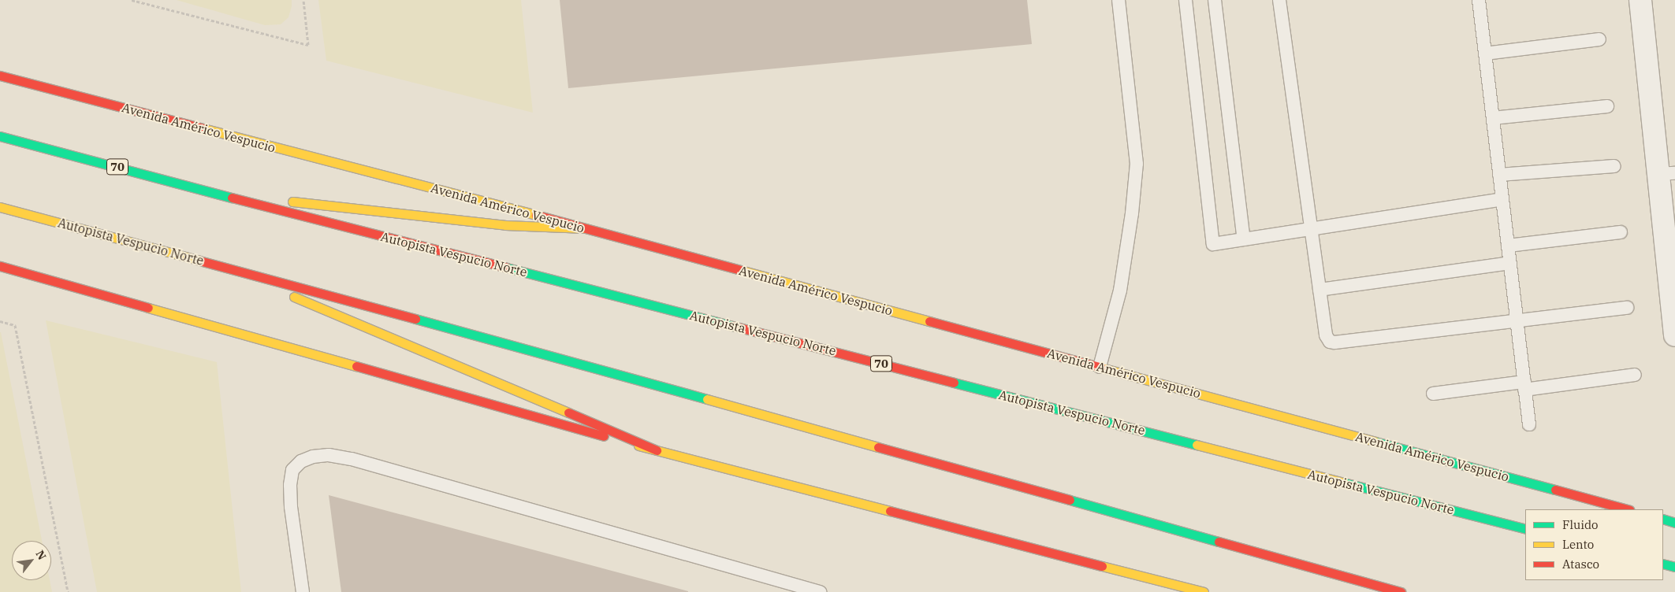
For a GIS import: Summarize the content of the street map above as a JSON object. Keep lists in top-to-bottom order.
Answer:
{
  "streets": {
    "main road": ["Avenida Américo Vespucio", "70", "Autopista Vespucio Norte"]
  },
  "legend": ["Fluido", "Lento", "Atasco"],
  "north": "top right"
}
